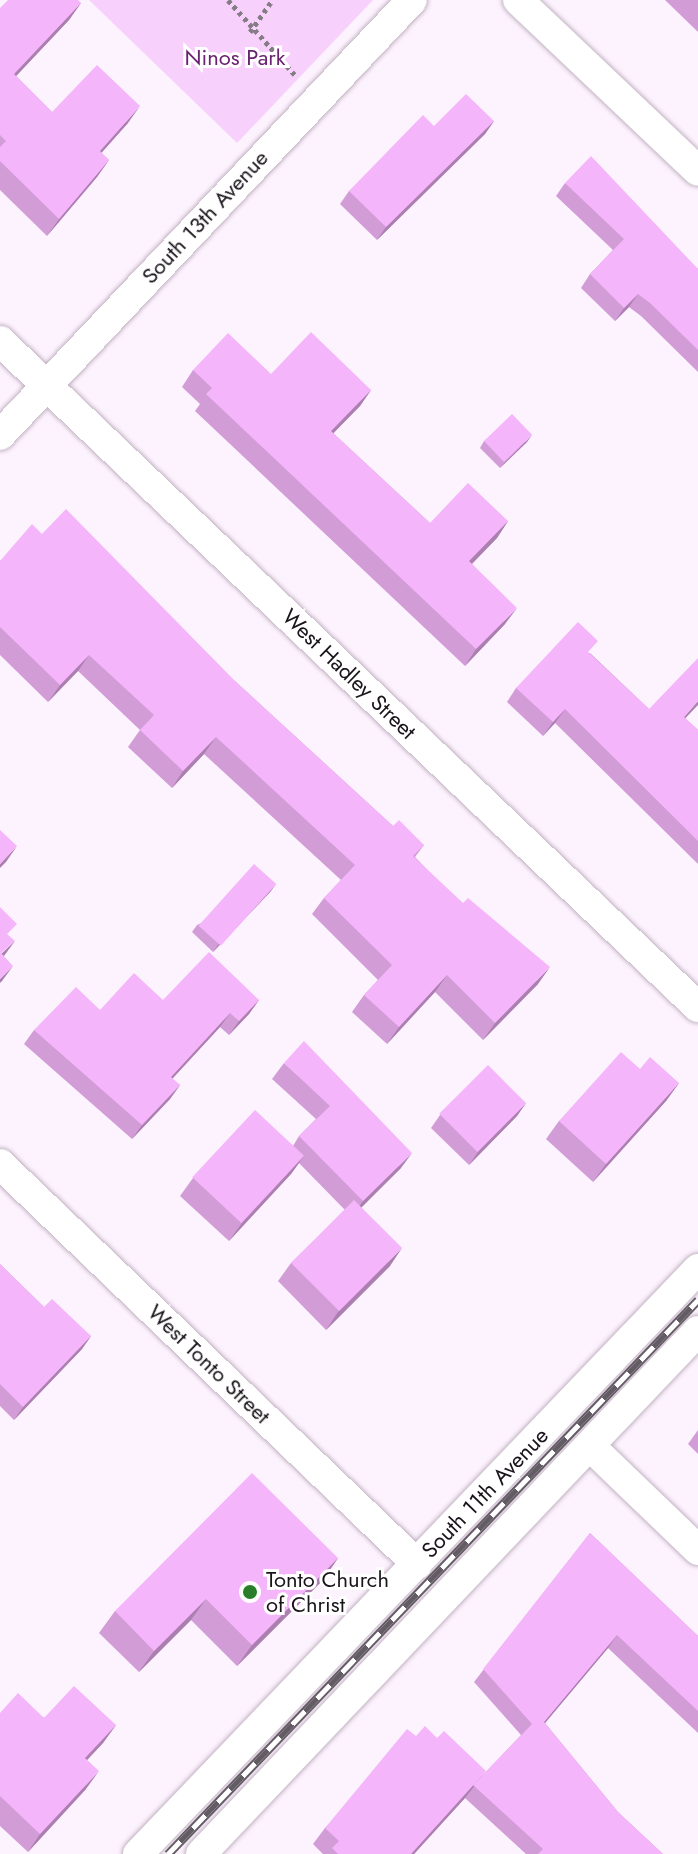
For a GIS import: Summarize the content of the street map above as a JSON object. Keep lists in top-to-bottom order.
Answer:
{
  "streets": {
    "street": [
      "South 13th Avenue",
      "West Hadley Street",
      "West Tonto Street",
      "South 11th Avenue"
    ]
  },
  "crossings": [
    ["South 13th Avenue", "West Hadley Street"],
    ["West Tonto Street", "South 11th Avenue"]
  ],
  "parks": ["Ninos Park"],
  "places": ["Tonto Church of Christ"]
}
